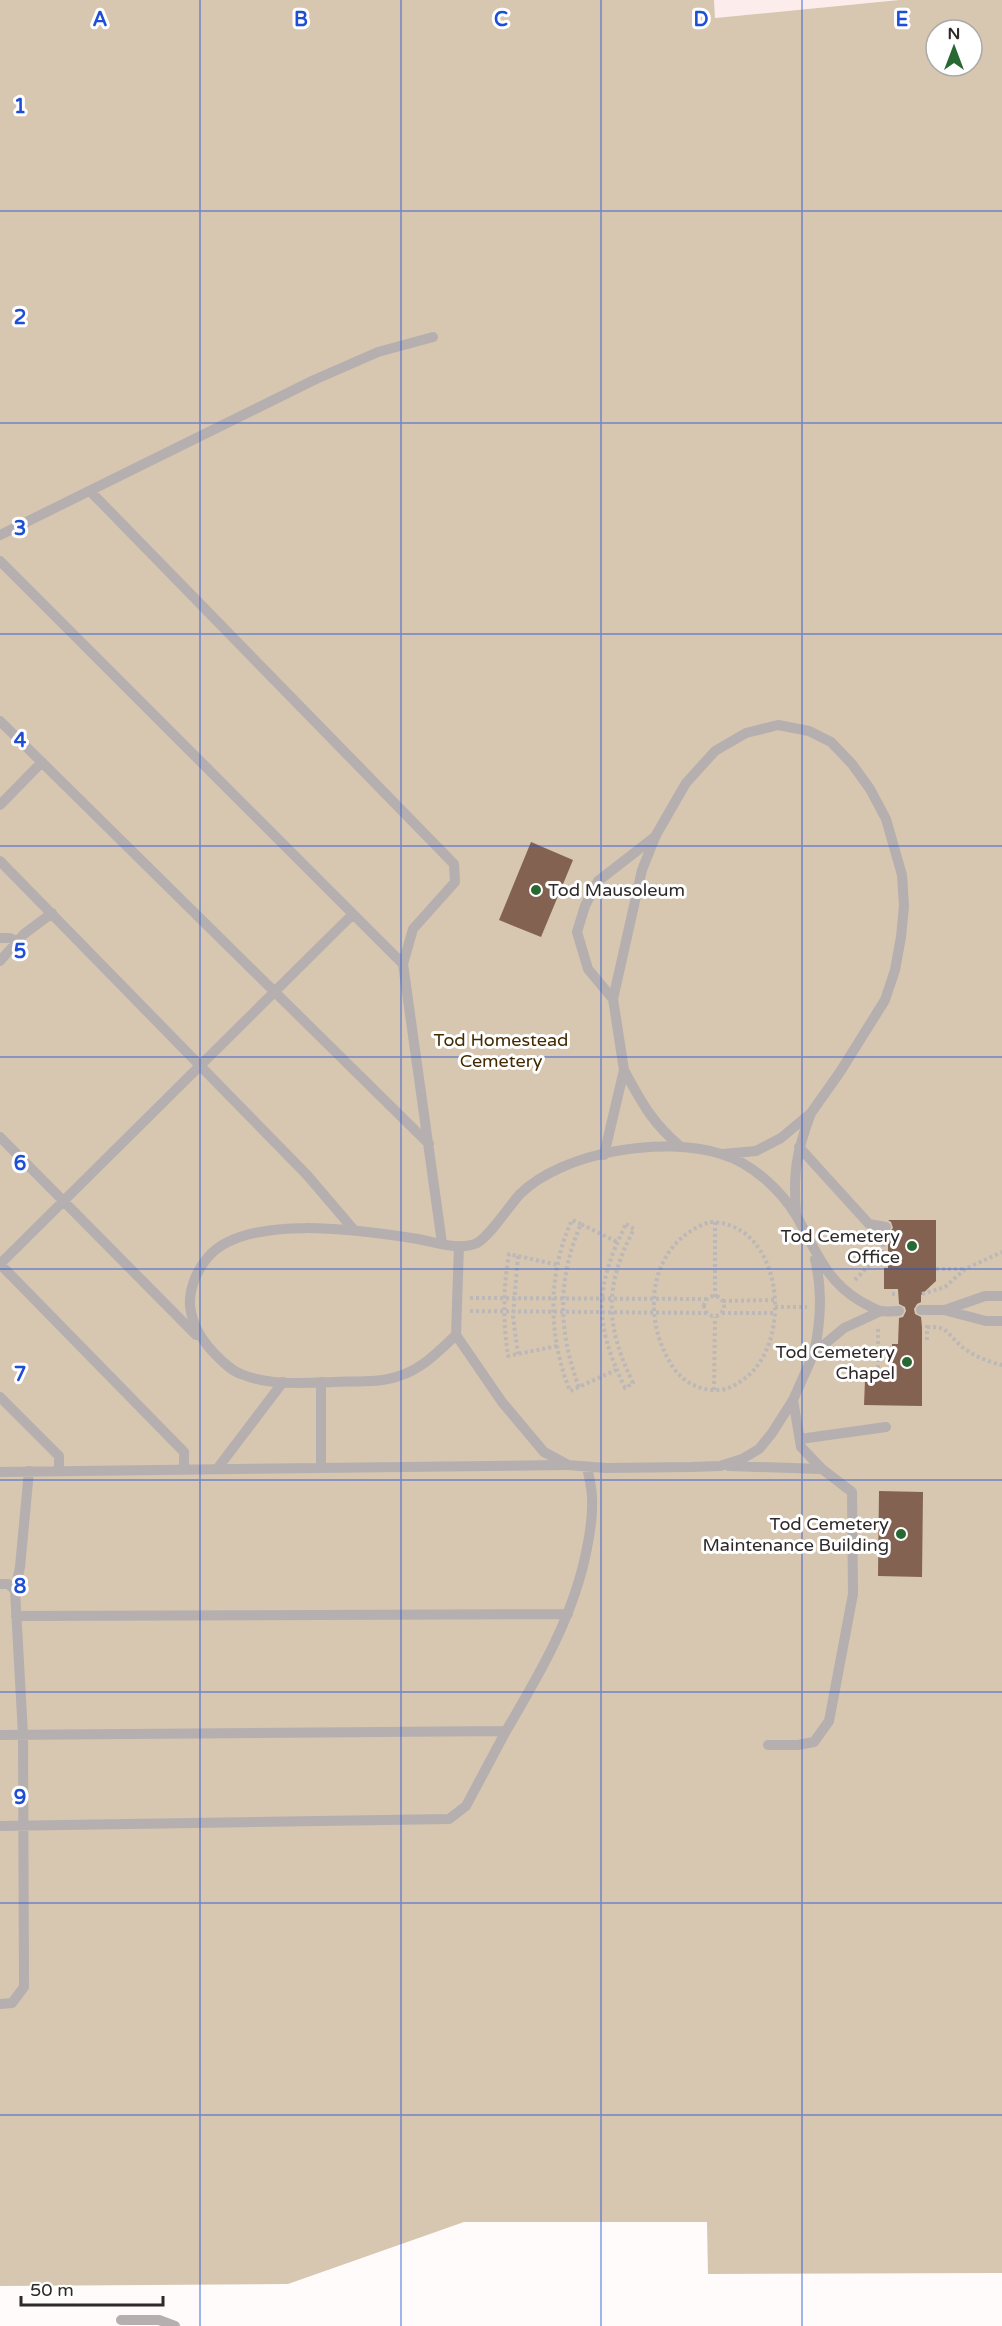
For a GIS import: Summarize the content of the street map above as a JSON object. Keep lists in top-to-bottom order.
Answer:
{
  "parks": ["Tod Homestead Cemetery"],
  "places": [
    "Tod Mausoleum",
    "Tod Cemetery Office",
    "Tod Cemetery Chapel",
    "Tod Cemetery Maintenance Building"
  ],
  "scale_bar": "50 m",
  "north": "top",
  "grid": {
    "columns": [
      "A",
      "B",
      "C",
      "D",
      "E"
    ],
    "rows": [
      "1",
      "2",
      "3",
      "4",
      "5",
      "6",
      "7",
      "8",
      "9"
    ]
  }
}
